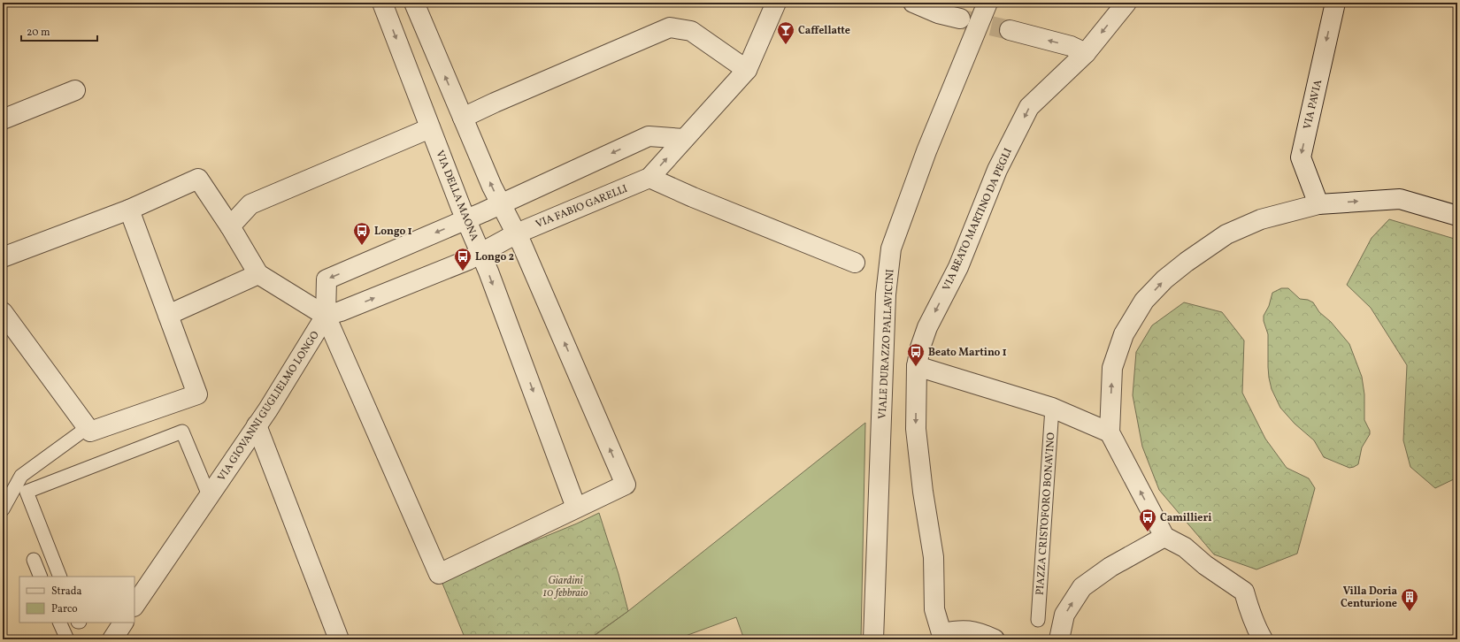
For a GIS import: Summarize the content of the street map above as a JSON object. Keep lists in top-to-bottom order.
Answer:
{
  "streets": {
    "street": [
      "VIA PAVIA",
      "VIA DELLA MAONA",
      "VIA FABIO GARELLI",
      "VIA BEATO MARTINO DA PEGLI",
      "VIALE DURAZZO PALLAVICINI",
      "VIA GIOVANNI GUGLIELMO LONGO"
    ],
    "lane": ["PIAZZA CRISTOFORO BONAVINO"]
  },
  "crossings": [
    ["VIA DELLA MAONA", "VIA FABIO GARELLI"]
  ],
  "one_way": ["VIA PAVIA", "VIA BEATO MARTINO DA PEGLI"],
  "parks": ["Giardini 10 febbraio"],
  "places": {
    "bar": ["Caffellatte"],
    "bus stop": [
      "Longo 1",
      "Longo 2",
      "Beato Martino 1",
      "Camillieri"
    ],
    "building": ["Villa Doria Centurione"]
  },
  "legend": ["Strada", "Parco"],
  "scale_bar": "20 m"
}
